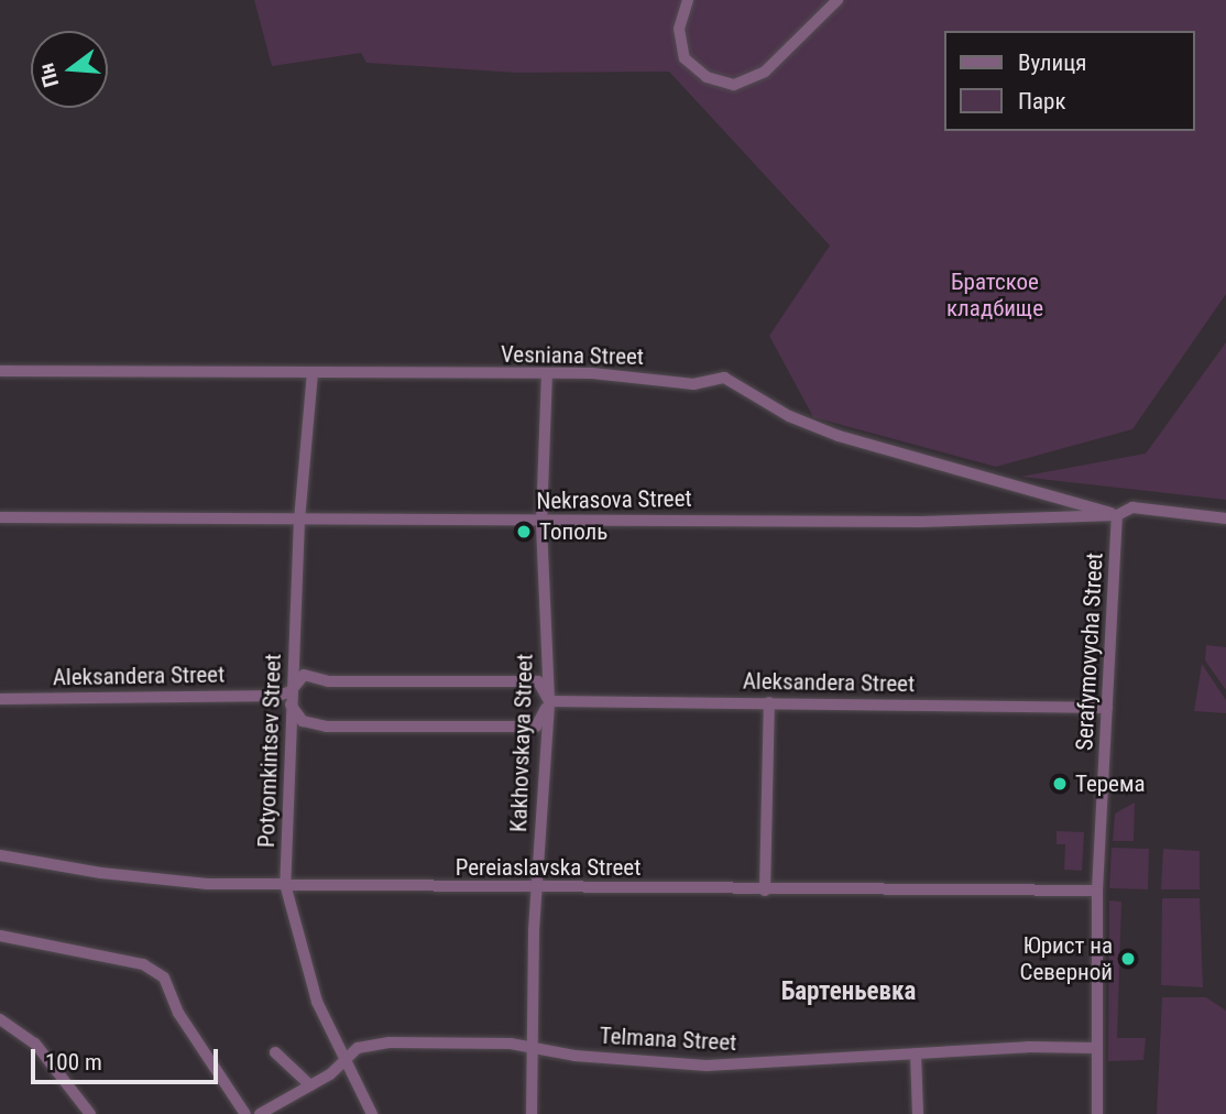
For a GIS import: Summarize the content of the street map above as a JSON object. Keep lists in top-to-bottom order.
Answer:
{
  "streets": {
    "street": [
      "Vesniana Street",
      "Nekrasova Street",
      "Serafymovycha Street",
      "Aleksandera Street",
      "Kakhovskaya Street",
      "Potyomkintsev Street",
      "Pereiaslavska Street",
      "Telmana Street"
    ]
  },
  "crossings": [
    ["Vesniana Street", "Nekrasova Street"],
    ["Vesniana Street", "Serafymovycha Street"],
    ["Vesniana Street", "Kakhovskaya Street"],
    ["Vesniana Street", "Potyomkintsev Street"],
    ["Nekrasova Street", "Serafymovycha Street"],
    ["Nekrasova Street", "Kakhovskaya Street"],
    ["Nekrasova Street", "Potyomkintsev Street"],
    ["Serafymovycha Street", "Aleksandera Street"],
    ["Serafymovycha Street", "Pereiaslavska Street"],
    ["Serafymovycha Street", "Telmana Street"],
    ["Aleksandera Street", "Kakhovskaya Street"],
    ["Aleksandera Street", "Potyomkintsev Street"],
    ["Kakhovskaya Street", "Pereiaslavska Street"],
    ["Kakhovskaya Street", "Telmana Street"],
    ["Potyomkintsev Street", "Pereiaslavska Street"],
    ["Potyomkintsev Street", "Telmana Street"]
  ],
  "districts": ["Бартеньевка"],
  "parks": ["Братское кладбище"],
  "places": ["Тополь", "Терема", "Юрист на Северной"],
  "legend": ["Вулиця", "Парк"],
  "scale_bar": "100 m",
  "north": "left"
}
